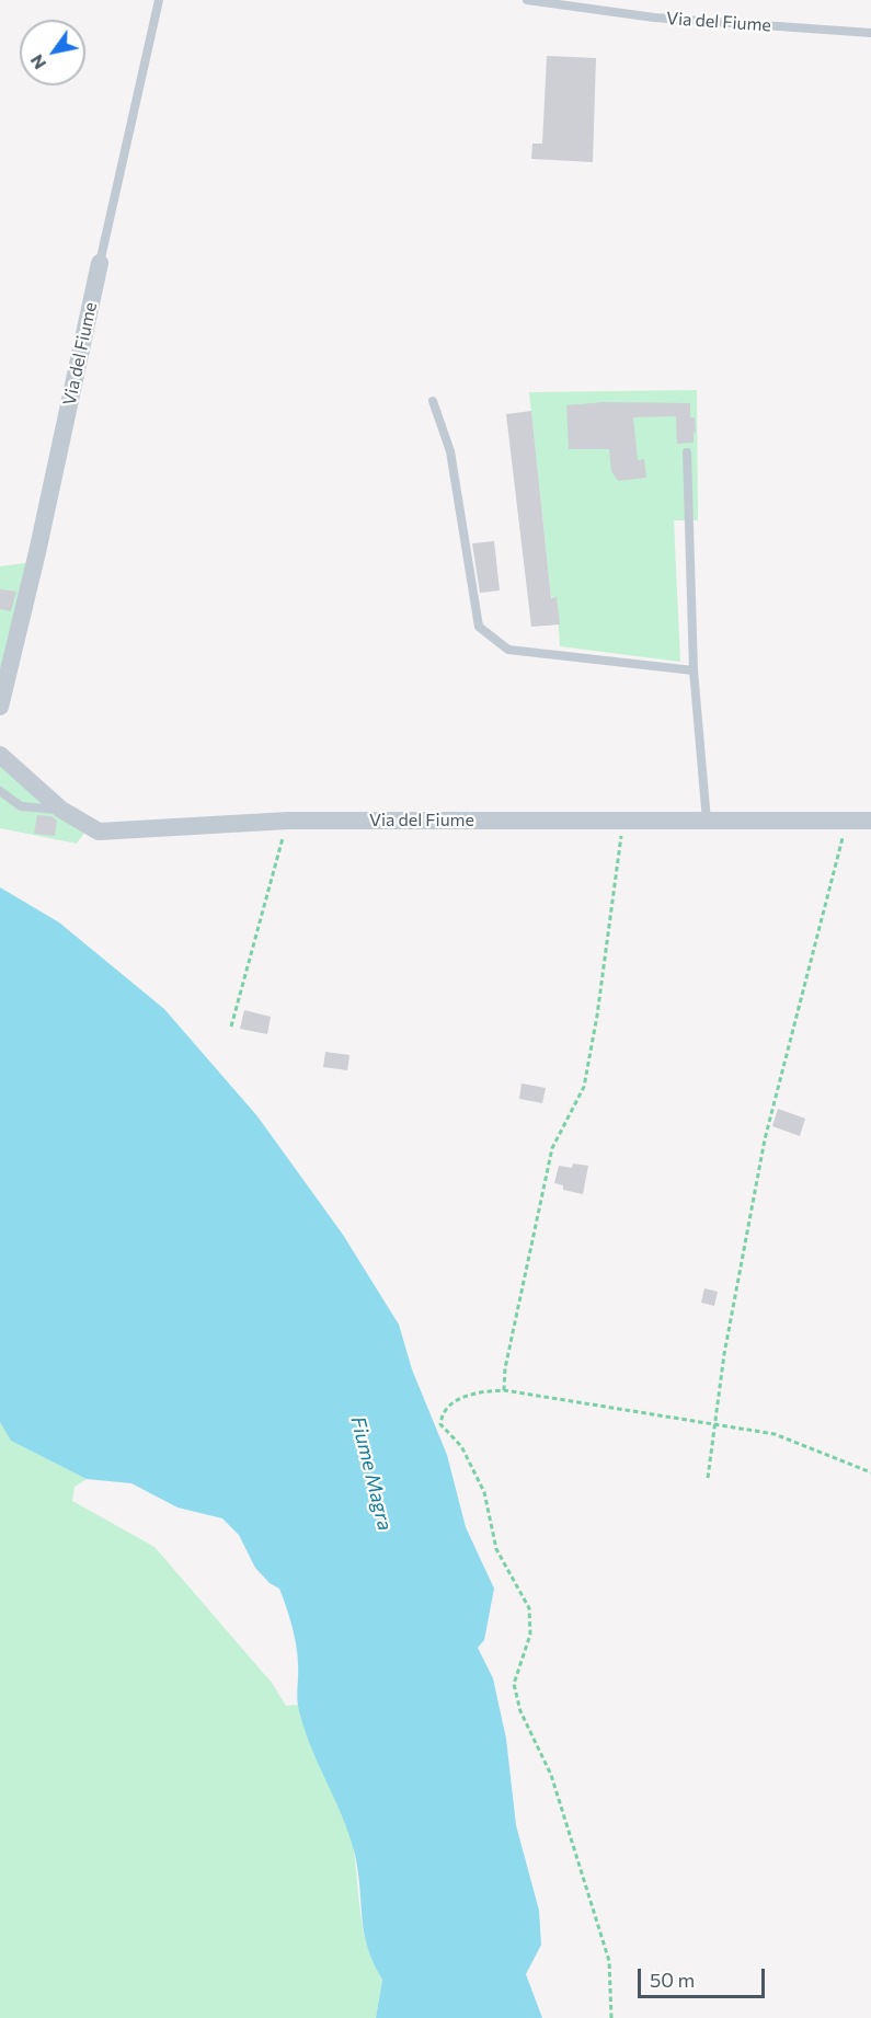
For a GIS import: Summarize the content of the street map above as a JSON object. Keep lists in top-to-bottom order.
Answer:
{
  "streets": {
    "street": ["Via del Fiume"]
  },
  "water": ["Fiume Magra"],
  "scale_bar": "50 m",
  "north": "bottom left"
}
